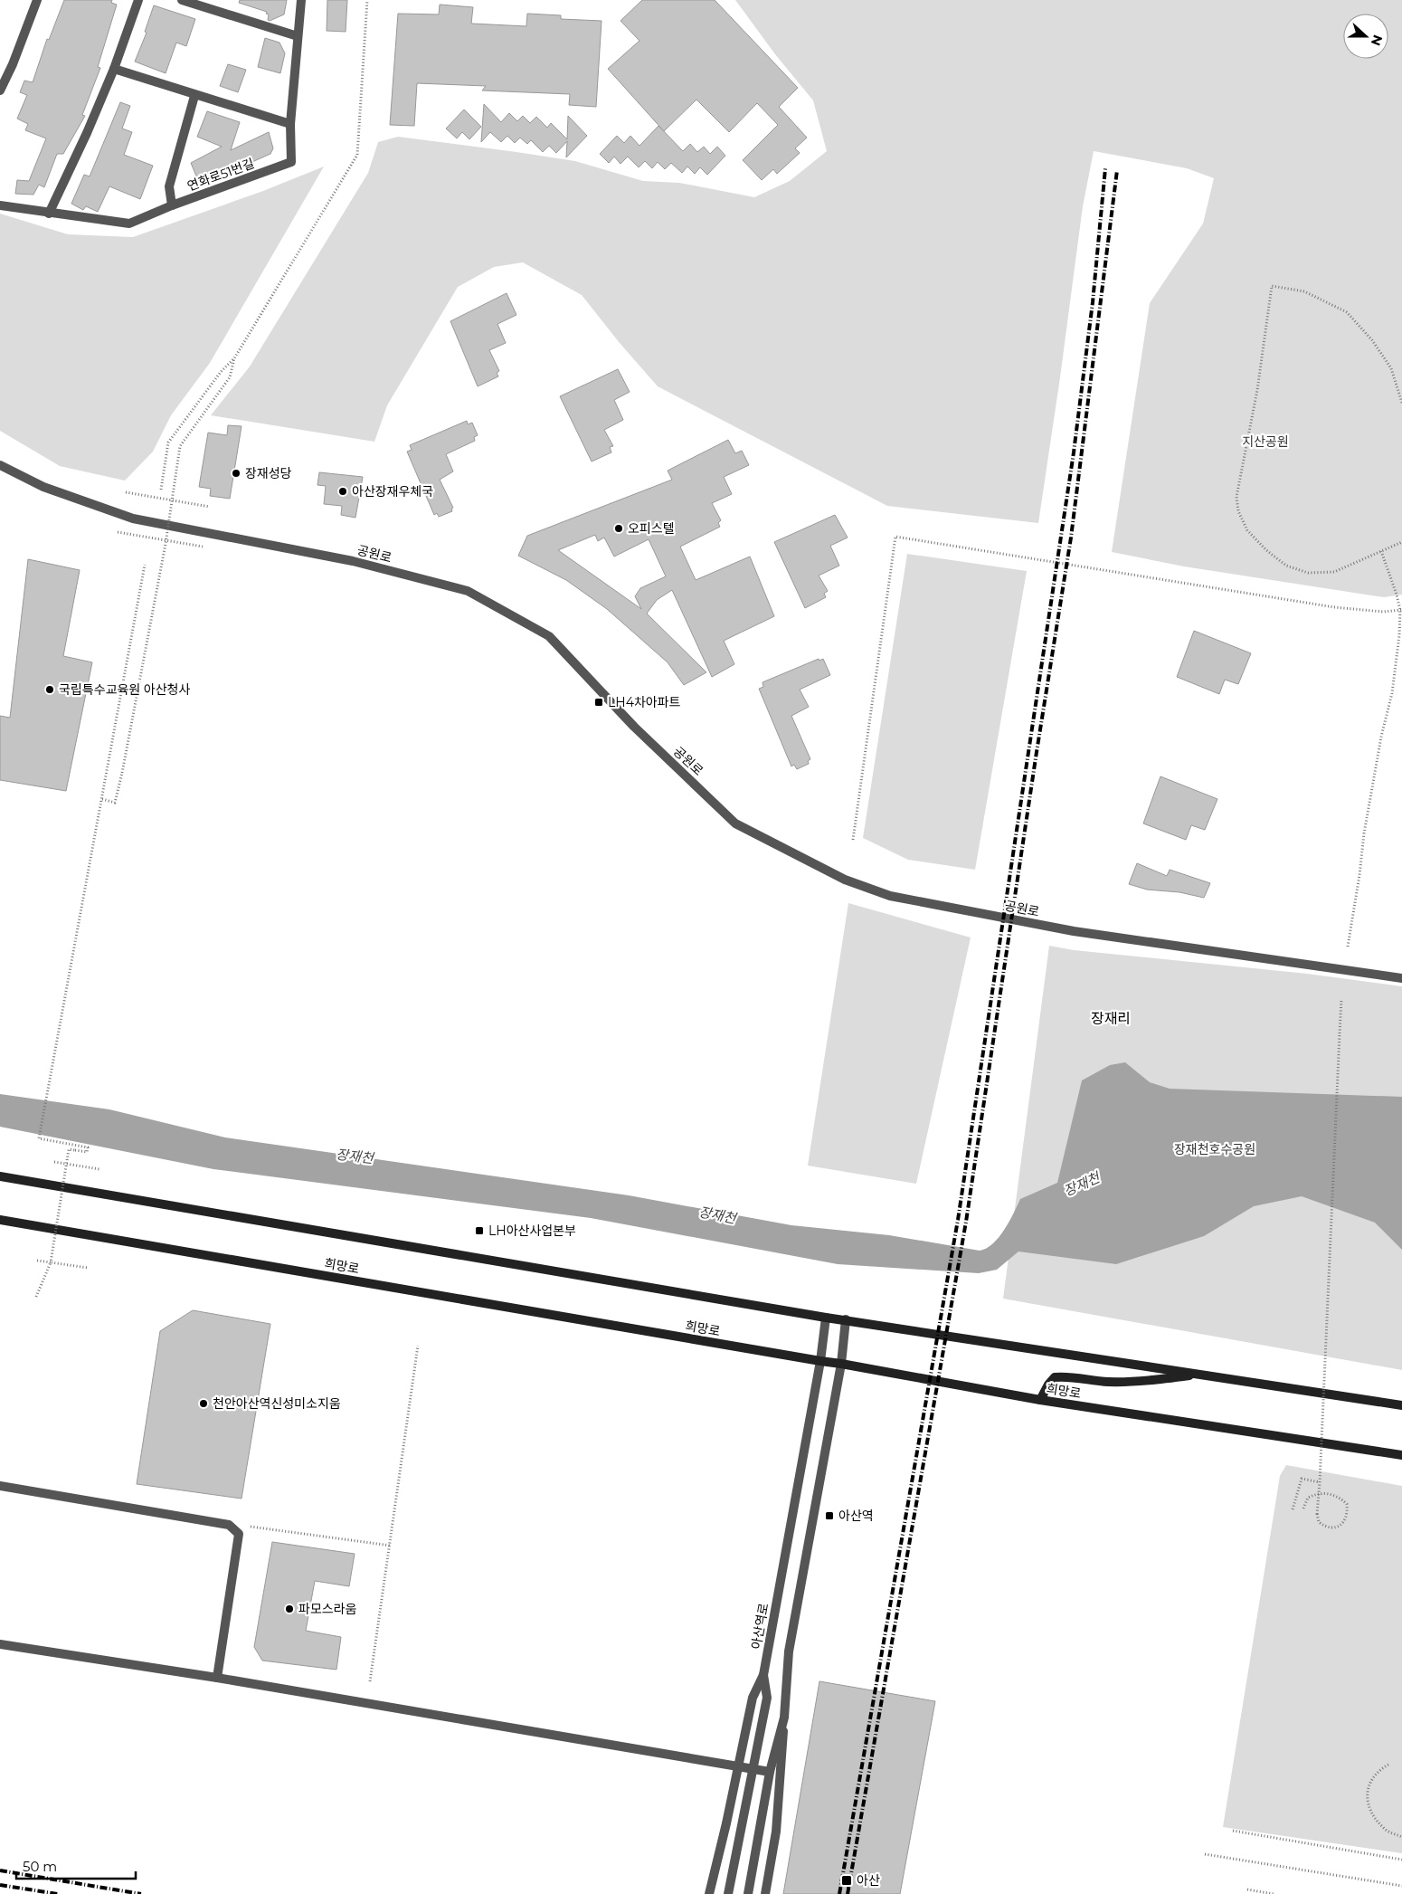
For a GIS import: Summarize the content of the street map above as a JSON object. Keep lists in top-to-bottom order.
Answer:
{
  "streets": {
    "main road": ["희망로"],
    "street": ["연화로51번길", "공원로", "아산역로"]
  },
  "crossings": [
    ["희망로", "아산역로"]
  ],
  "districts": ["장재리"],
  "water": ["장재천"],
  "parks": ["지산공원", "장재천호수공원"],
  "places": {
    "other": [
      "장재성당",
      "아산장재우체국",
      "오피스텔",
      "국립특수교육원 아산청사",
      "천안아산역신성미소지움",
      "파모스라움"
    ],
    "transit": [
      "LH4차아파트",
      "LH아산사업본부",
      "아산역",
      "아산"
    ]
  },
  "scale_bar": "50 m",
  "north": "right"
}
